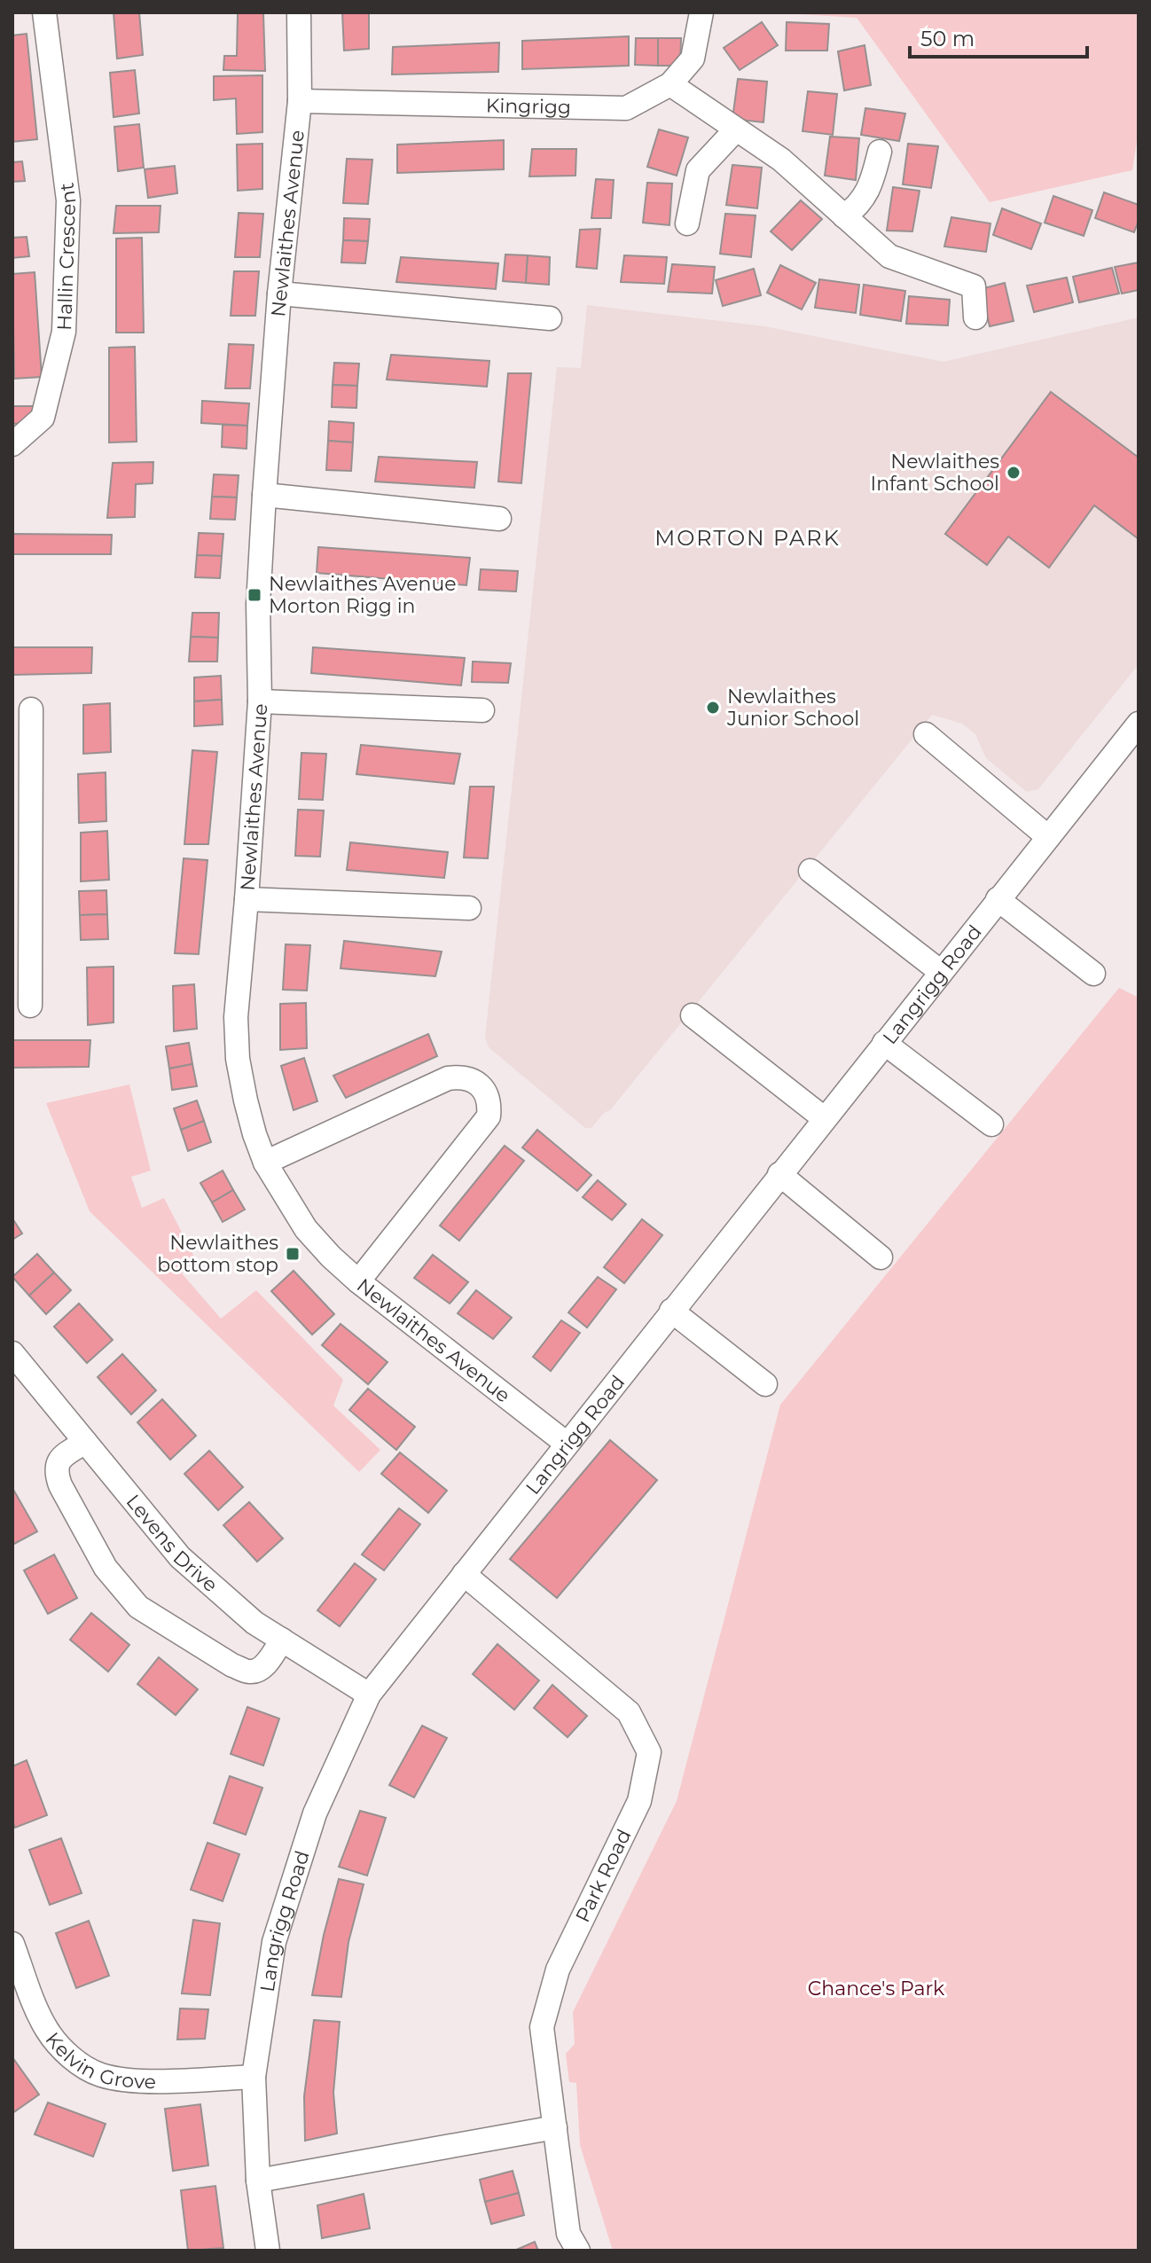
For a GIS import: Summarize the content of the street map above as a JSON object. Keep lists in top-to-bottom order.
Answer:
{
  "streets": {
    "street": [
      "Kingrigg",
      "Newlaithes Avenue",
      "Hallin Crescent",
      "Langrigg Road",
      "Levens Drive",
      "Park Road",
      "Kelvin Grove"
    ]
  },
  "crossings": [
    ["Kingrigg", "Newlaithes Avenue"],
    ["Newlaithes Avenue", "Langrigg Road"],
    ["Langrigg Road", "Levens Drive"],
    ["Langrigg Road", "Park Road"],
    ["Langrigg Road", "Kelvin Grove"]
  ],
  "districts": ["MORTON PARK"],
  "parks": ["Chance's Park"],
  "places": {
    "other": ["Newlaithes Infant School", "Newlaithes Junior School"],
    "transit": ["Newlaithes Avenue Morton Rigg in", "Newlaithes bottom stop"]
  },
  "scale_bar": "50 m"
}
